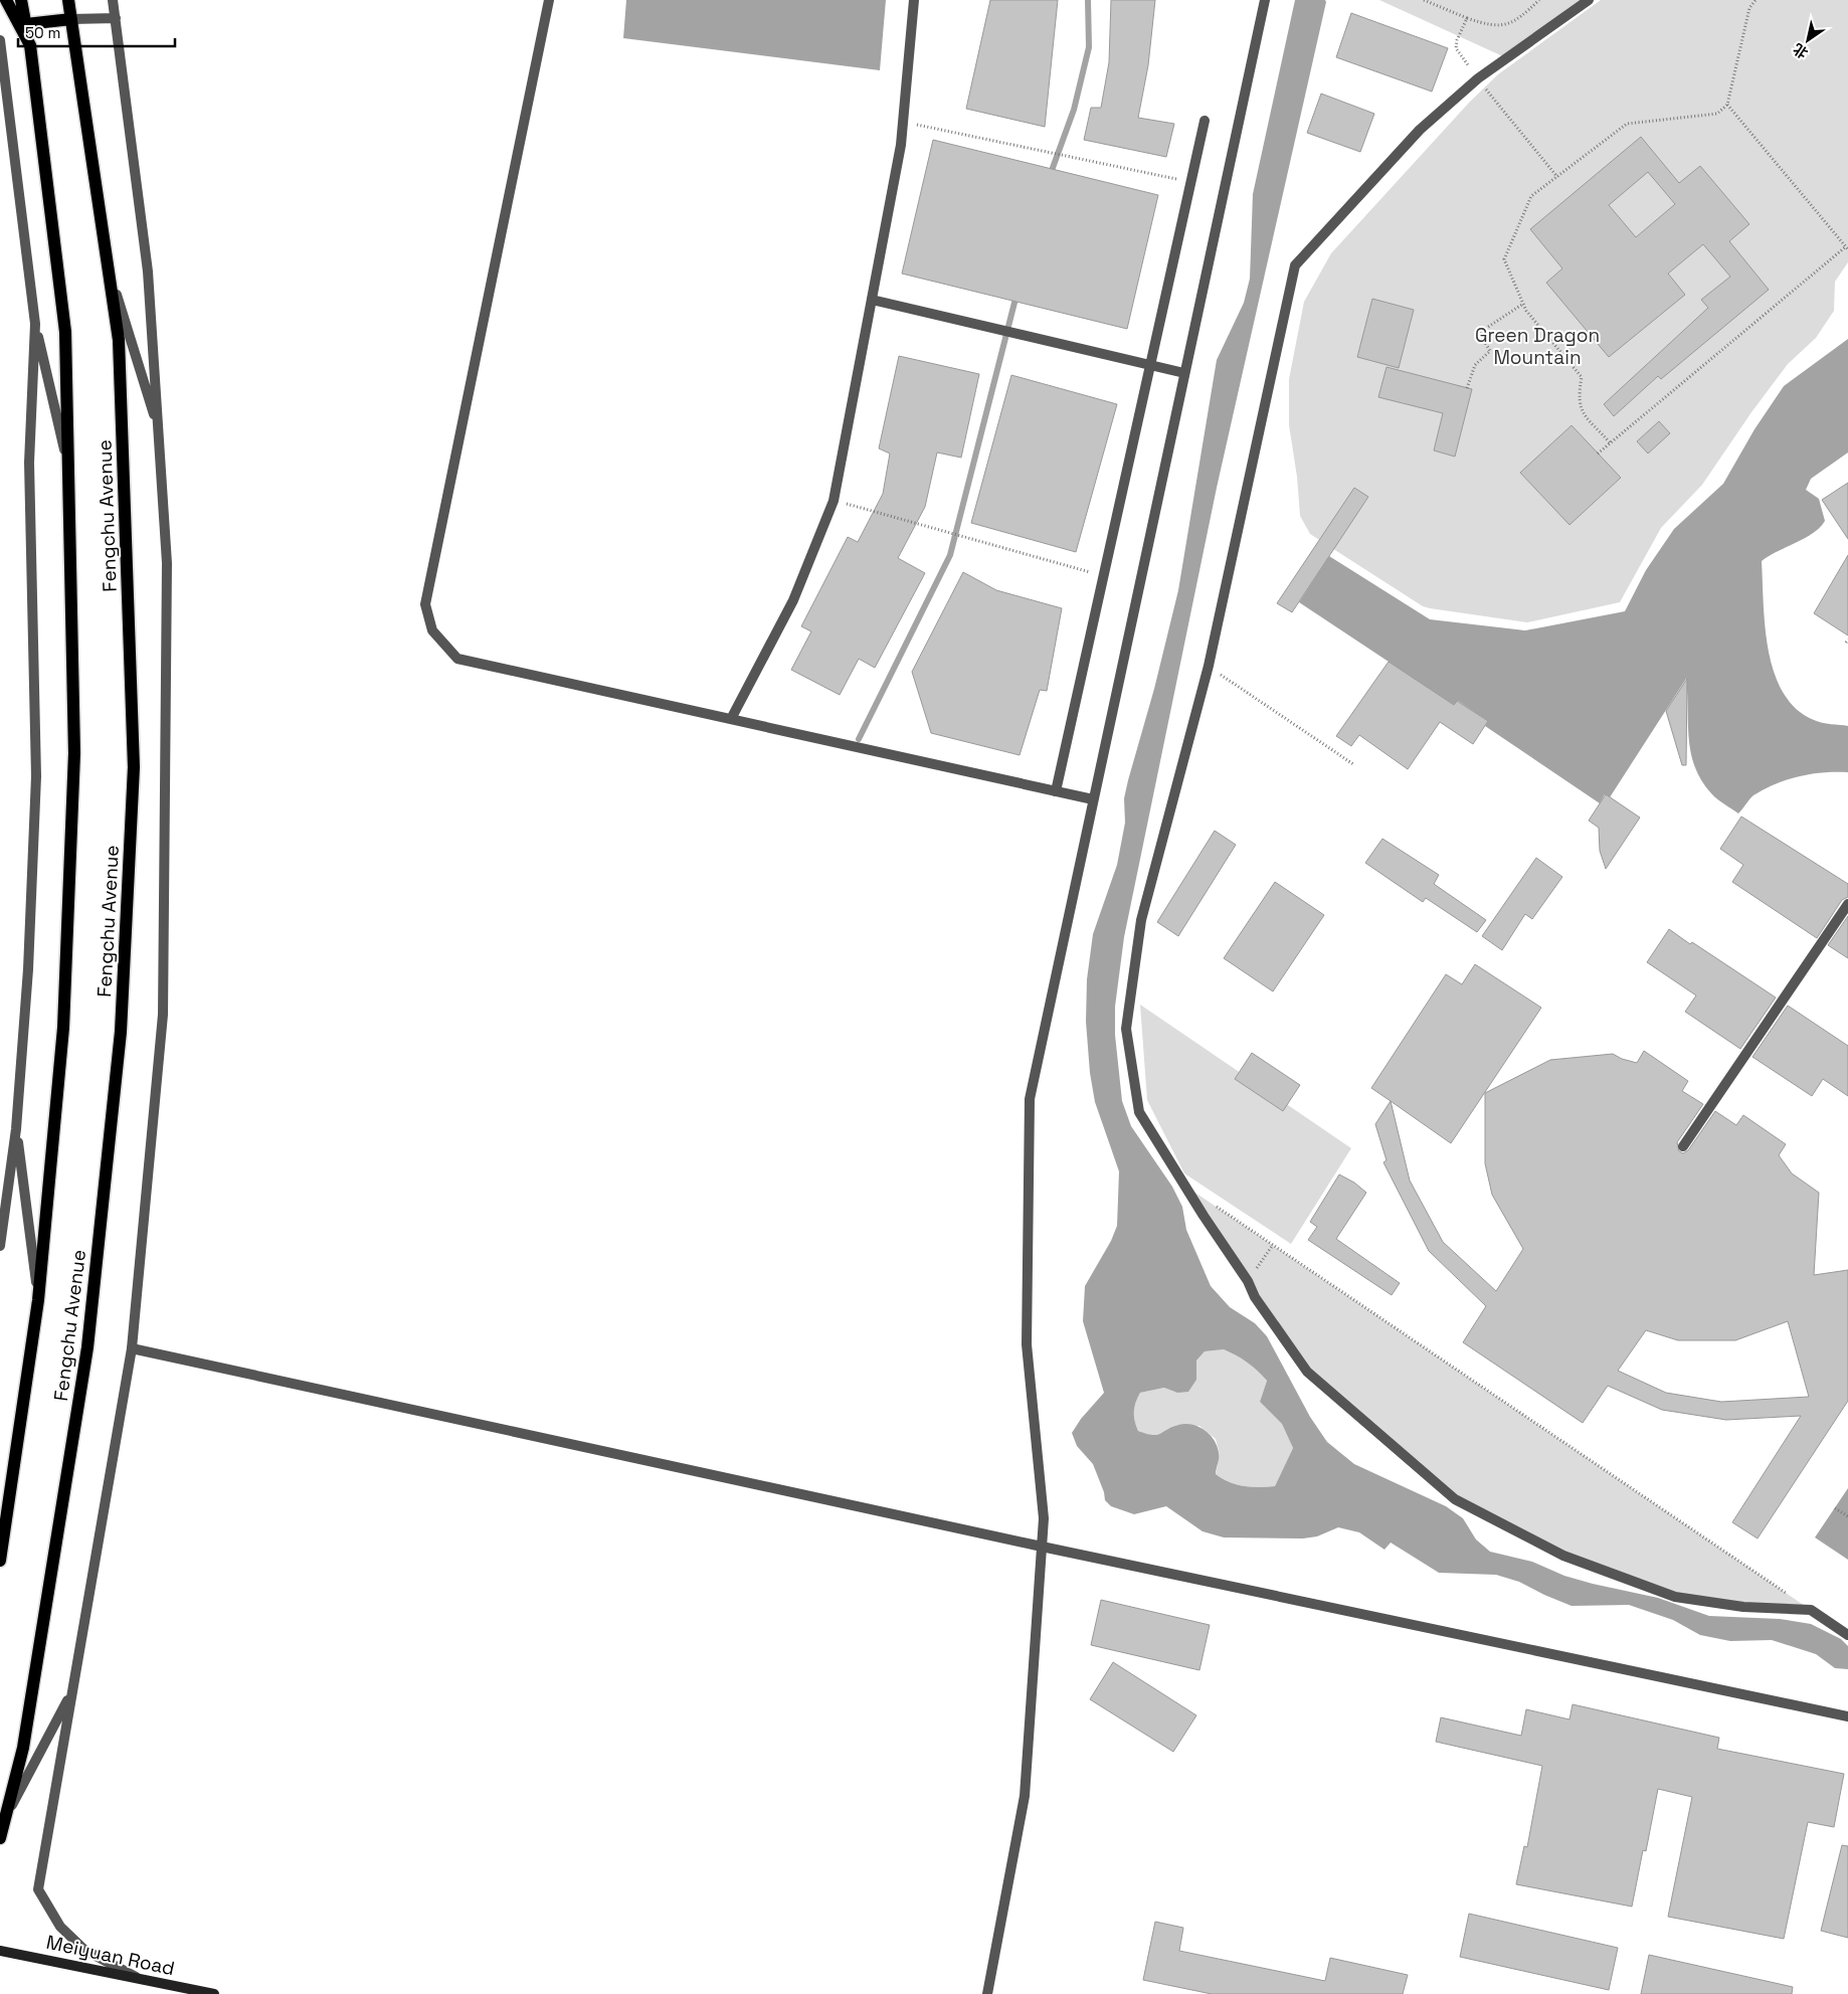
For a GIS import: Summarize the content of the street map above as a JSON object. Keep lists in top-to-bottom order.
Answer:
{
  "streets": {
    "main road": ["Fengchu Avenue", "Meiyuan Road"]
  },
  "parks": ["Green Dragon Mountain"],
  "scale_bar": "50 m",
  "north": "bottom left"
}
